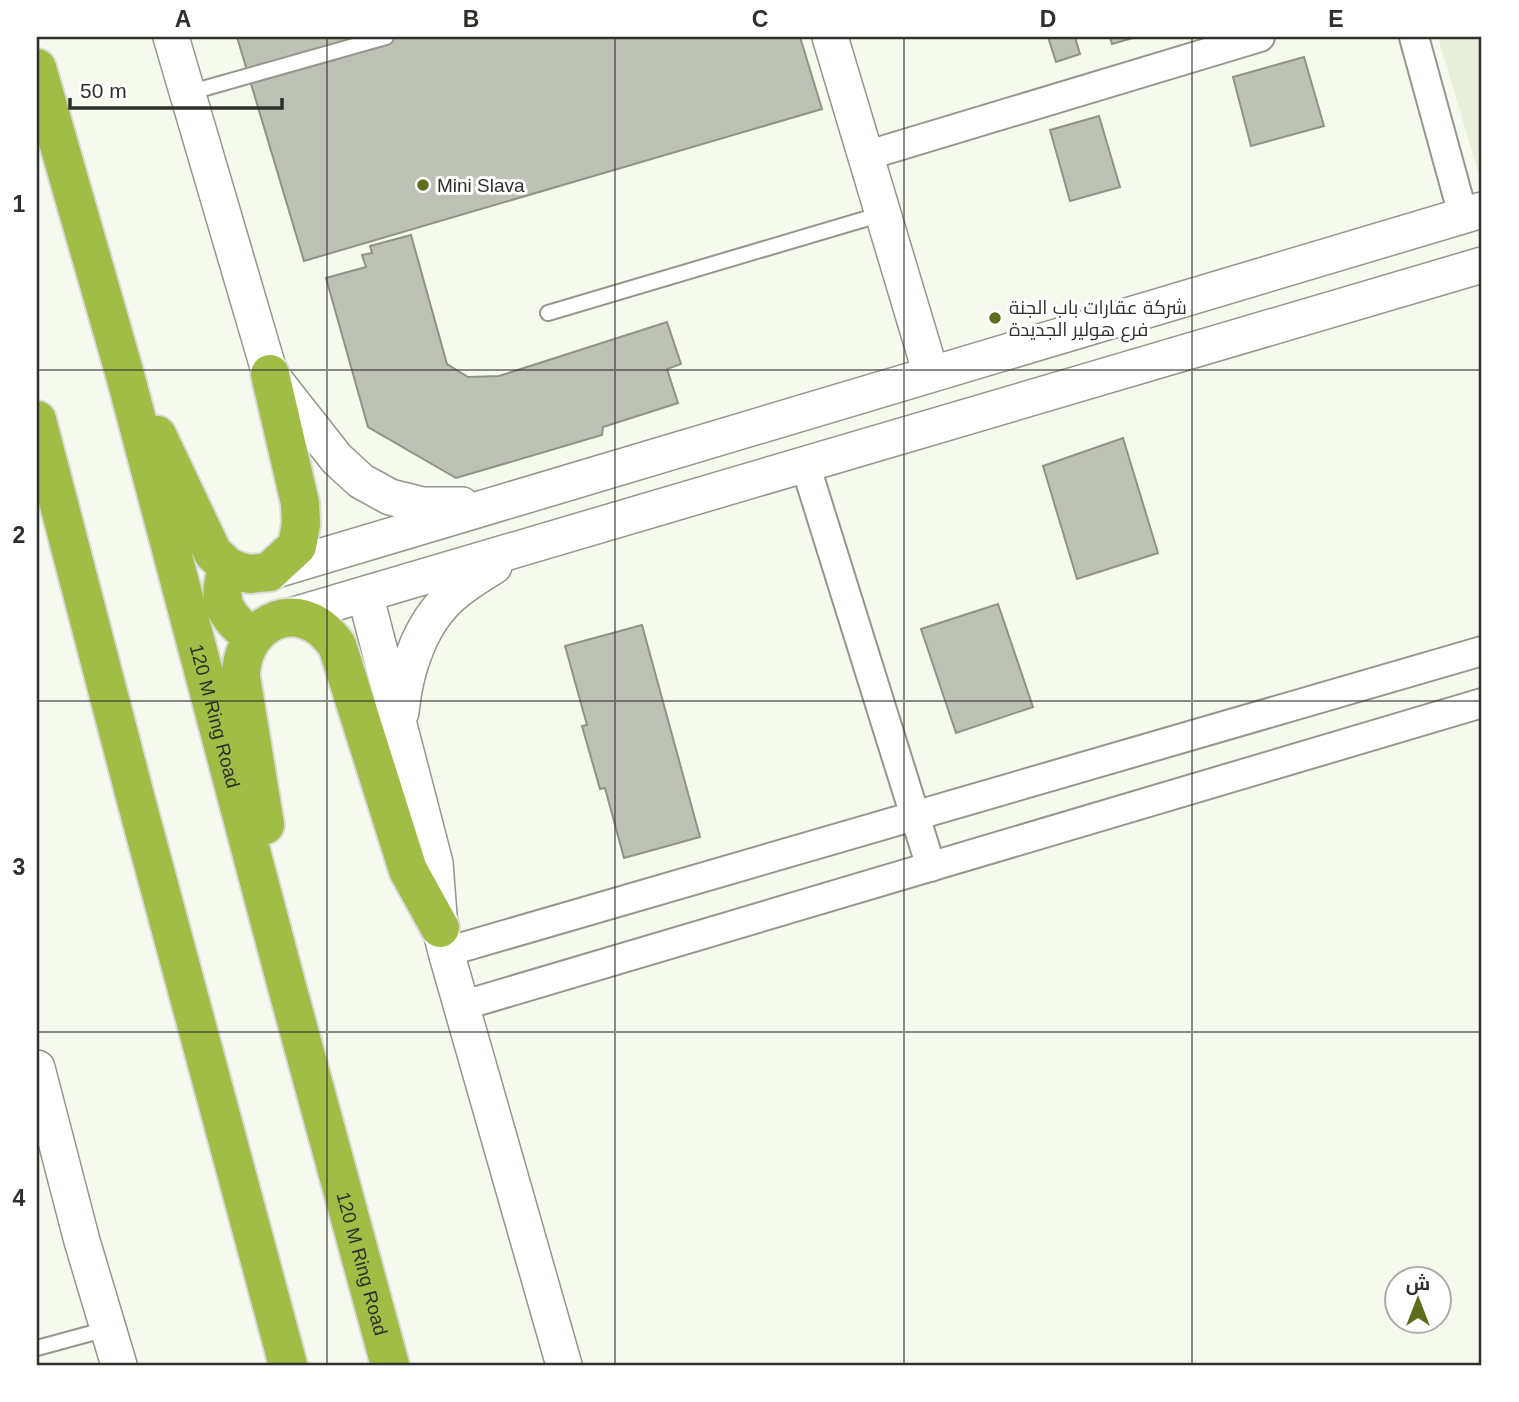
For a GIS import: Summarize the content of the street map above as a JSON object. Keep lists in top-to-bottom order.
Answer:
{
  "streets": {
    "highway": ["120 M Ring Road"]
  },
  "places": ["Mini Slava", "شرکة عقارات باب الجنة فرع هولیر الجدیدة"],
  "scale_bar": "50 m",
  "north": "top",
  "grid": {
    "columns": [
      "A",
      "B",
      "C",
      "D",
      "E"
    ],
    "rows": [
      "1",
      "2",
      "3",
      "4"
    ]
  }
}
